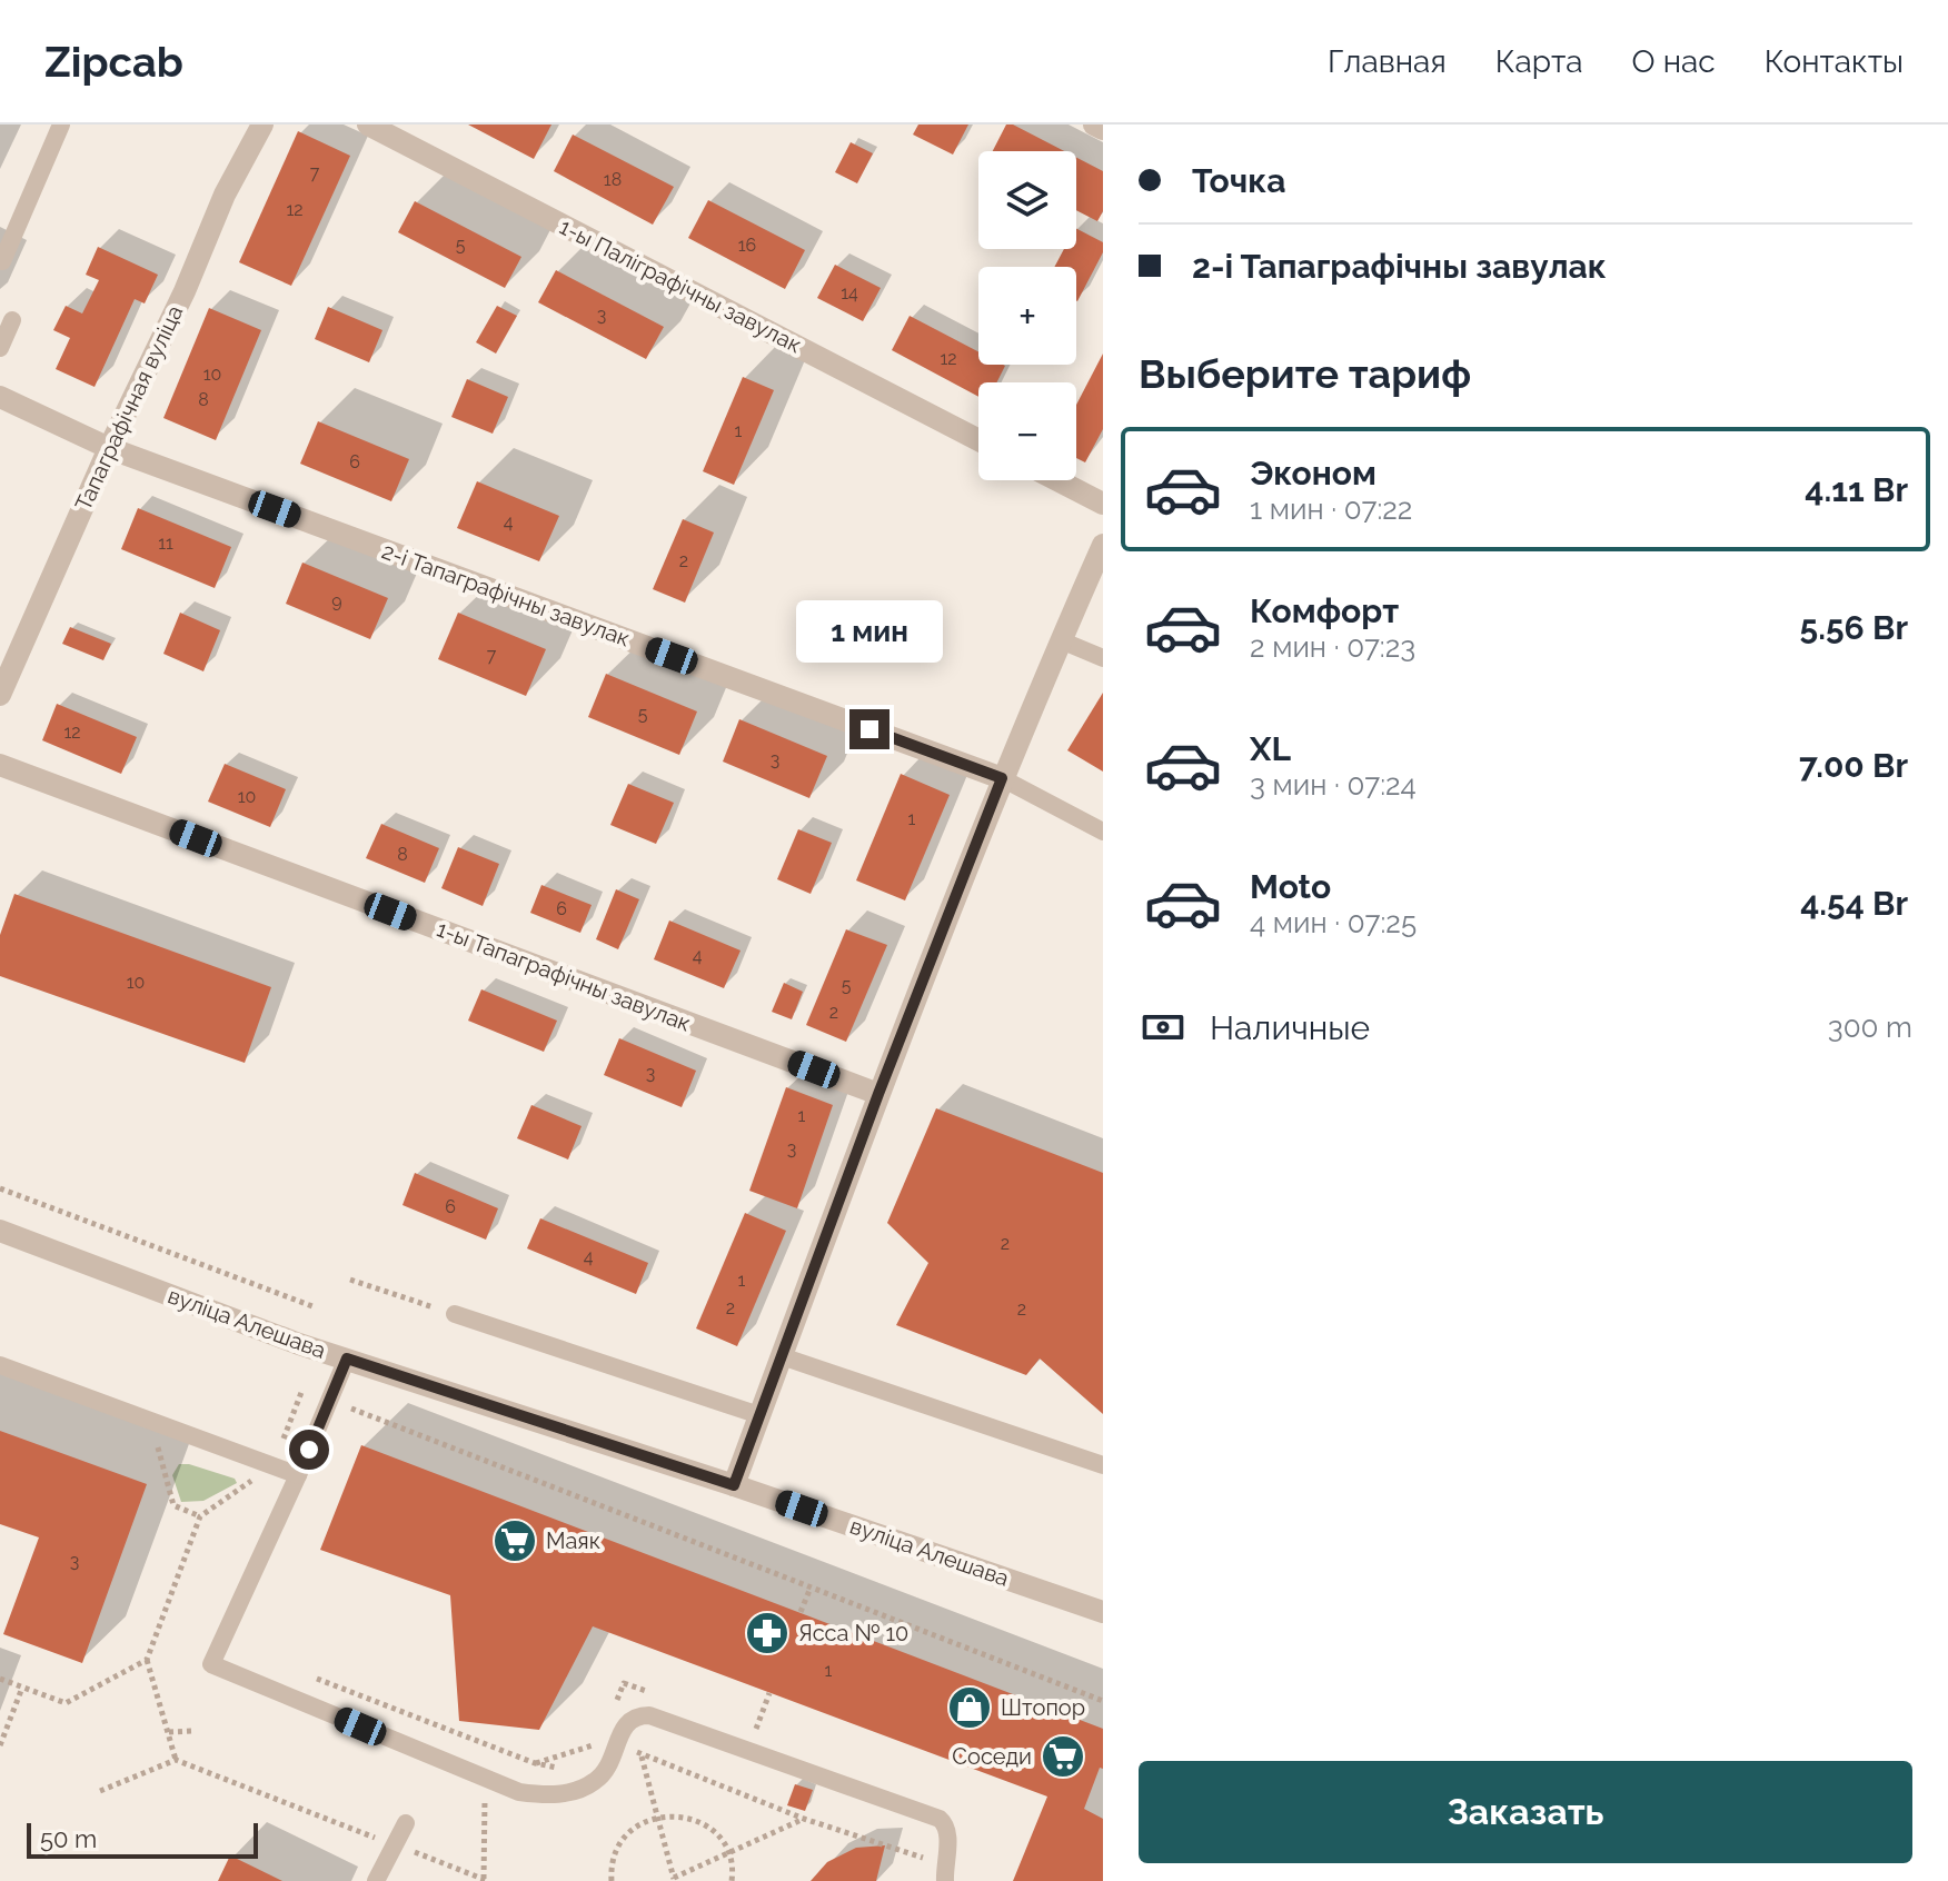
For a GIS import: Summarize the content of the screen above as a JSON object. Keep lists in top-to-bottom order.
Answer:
{
  "streets": {
    "street": [
      "1-ы Паліграфічны завулак",
      "Тапаграфічная вуліца",
      "2-і Тапаграфічны завулак",
      "1-ы Тапаграфічны завулак",
      "вуліца Алешава"
    ]
  },
  "crossings": [
    ["Тапаграфічная вуліца", "2-і Тапаграфічны завулак"]
  ],
  "places": {
    "supermarket": ["Маяк", "Соседи"],
    "pharmacy": ["Ясса № 10"],
    "shop": ["Штопор"]
  },
  "house_numbers": [
    "7",
    "18",
    "12",
    "5",
    "16",
    "14",
    "3",
    "12",
    "10",
    "8",
    "1",
    "6",
    "4",
    "11",
    "2",
    "9",
    "7",
    "5",
    "12",
    "3",
    "10",
    "1",
    "8",
    "6",
    "4",
    "10",
    "5",
    "2",
    "3",
    "1",
    "3",
    "6",
    "2",
    "4",
    "1",
    "2",
    "2",
    "3",
    "1"
  ],
  "scale_bar": "50 m",
  "page": {
    "header": "Zipcab",
    "nav": [
      "Главная",
      "Карта",
      "О нас",
      "Контакты"
    ],
    "banner": ["Точка", "2-і Тапаграфічны завулак"],
    "map_buttons": ["+", "−"],
    "heading": "Выберите тариф",
    "list": [
      {
        "name": "Эконом",
        "note": "1 мин · 07:22",
        "value": "4.11 Br"
      },
      {
        "name": "Комфорт",
        "note": "2 мин · 07:23",
        "value": "5.56 Br"
      },
      {
        "name": "XL",
        "note": "3 мин · 07:24",
        "value": "7.00 Br"
      },
      {
        "name": "Moto",
        "note": "4 мин · 07:25",
        "value": "4.54 Br"
      }
    ],
    "bubble": "1 мин",
    "pay": ["Наличные", "300 m"],
    "buttons": "Заказать",
    "scale": "50 m"
  }
}
